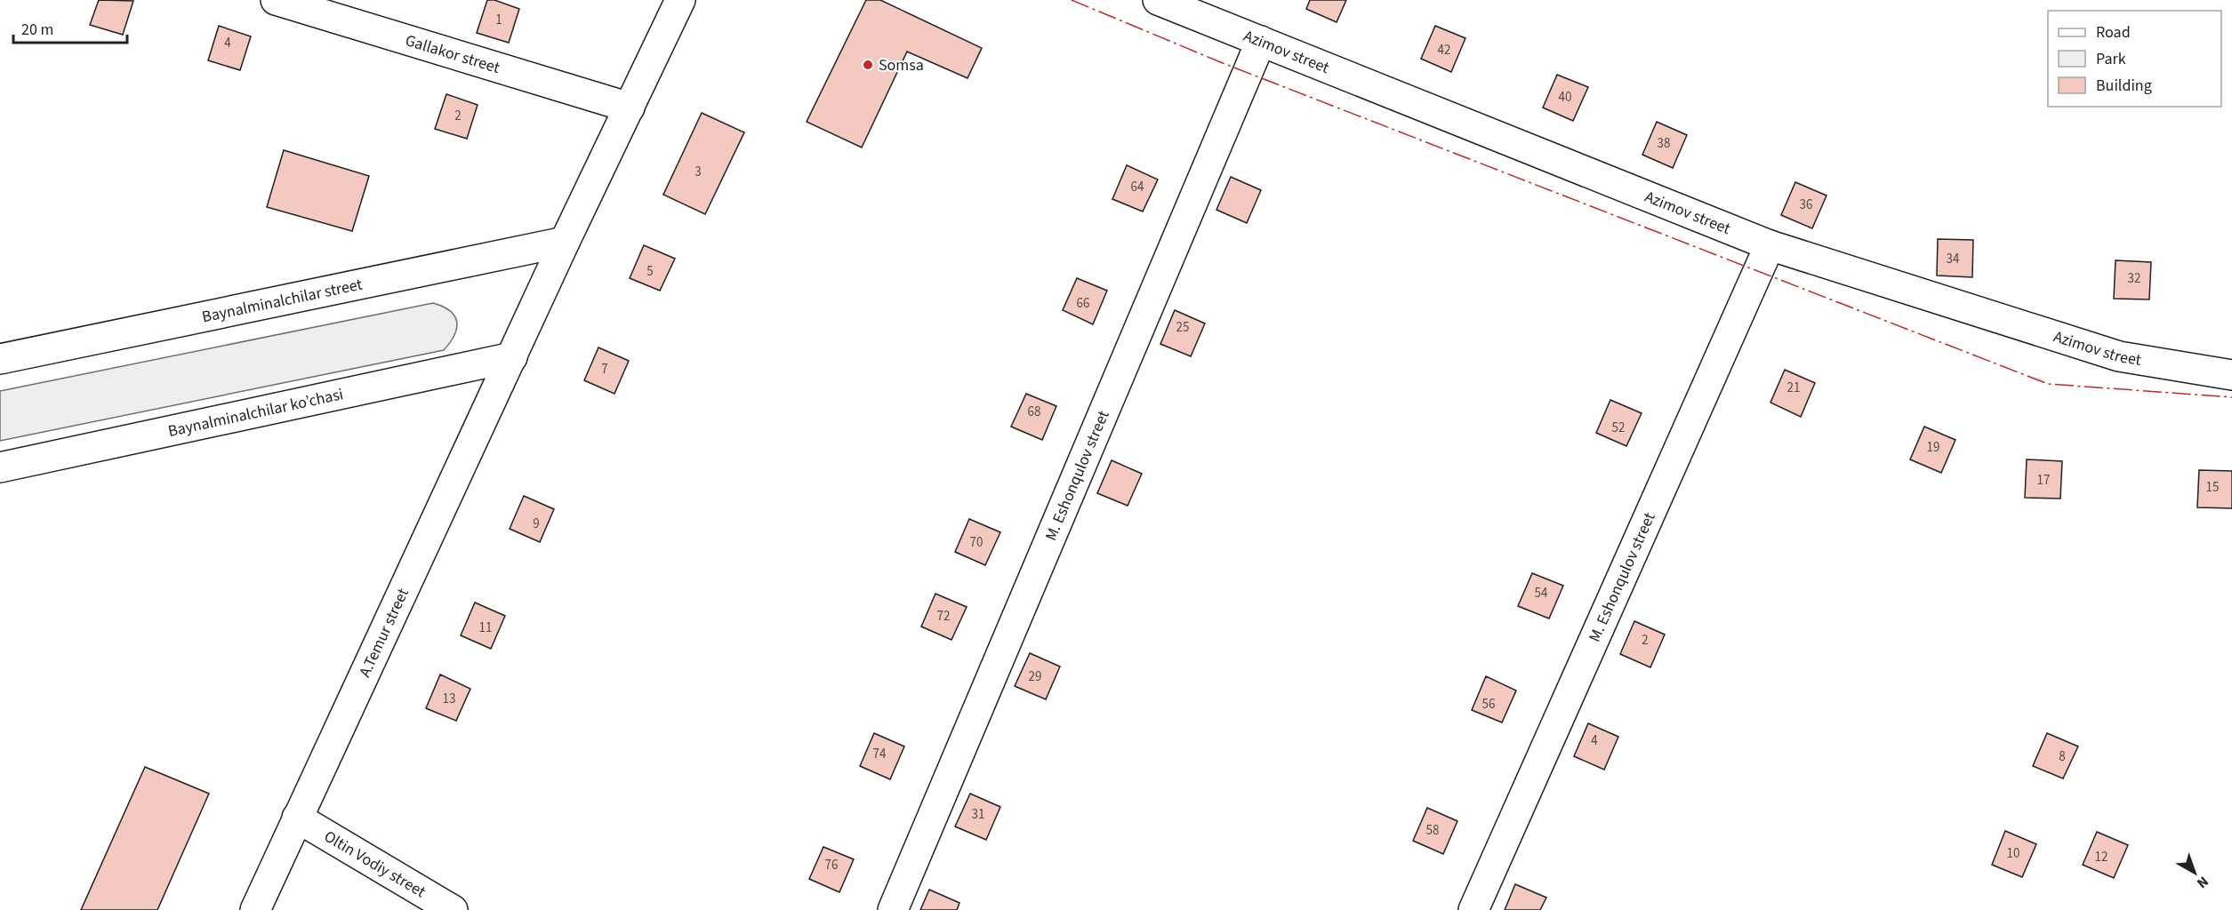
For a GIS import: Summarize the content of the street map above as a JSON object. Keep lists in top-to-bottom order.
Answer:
{
  "streets": {
    "street": [
      "Azimov street",
      "Gallakor street",
      "Baynalminalchilar street",
      "Baynalminalchilar ko’chasi",
      "M. Eshonqulov street",
      "A.Temur street",
      "Oltin Vodiy street"
    ]
  },
  "crossings": [
    ["Azimov street", "M. Eshonqulov street"],
    ["Gallakor street", "A.Temur street"],
    ["Baynalminalchilar street", "A.Temur street"],
    ["Baynalminalchilar ko’chasi", "A.Temur street"],
    ["A.Temur street", "Oltin Vodiy street"]
  ],
  "places": ["Somsa"],
  "house_numbers": [
    "1",
    "4",
    "42",
    "40",
    "2",
    "38",
    "3",
    "64",
    "36",
    "34",
    "5",
    "32",
    "66",
    "25",
    "7",
    "21",
    "68",
    "52",
    "19",
    "17",
    "15",
    "9",
    "70",
    "54",
    "72",
    "11",
    "2",
    "29",
    "13",
    "56",
    "4",
    "74",
    "8",
    "31",
    "58",
    "10",
    "12",
    "76"
  ],
  "legend": ["Road", "Park", "Building"],
  "scale_bar": "20 m",
  "north": "bottom right"
}
